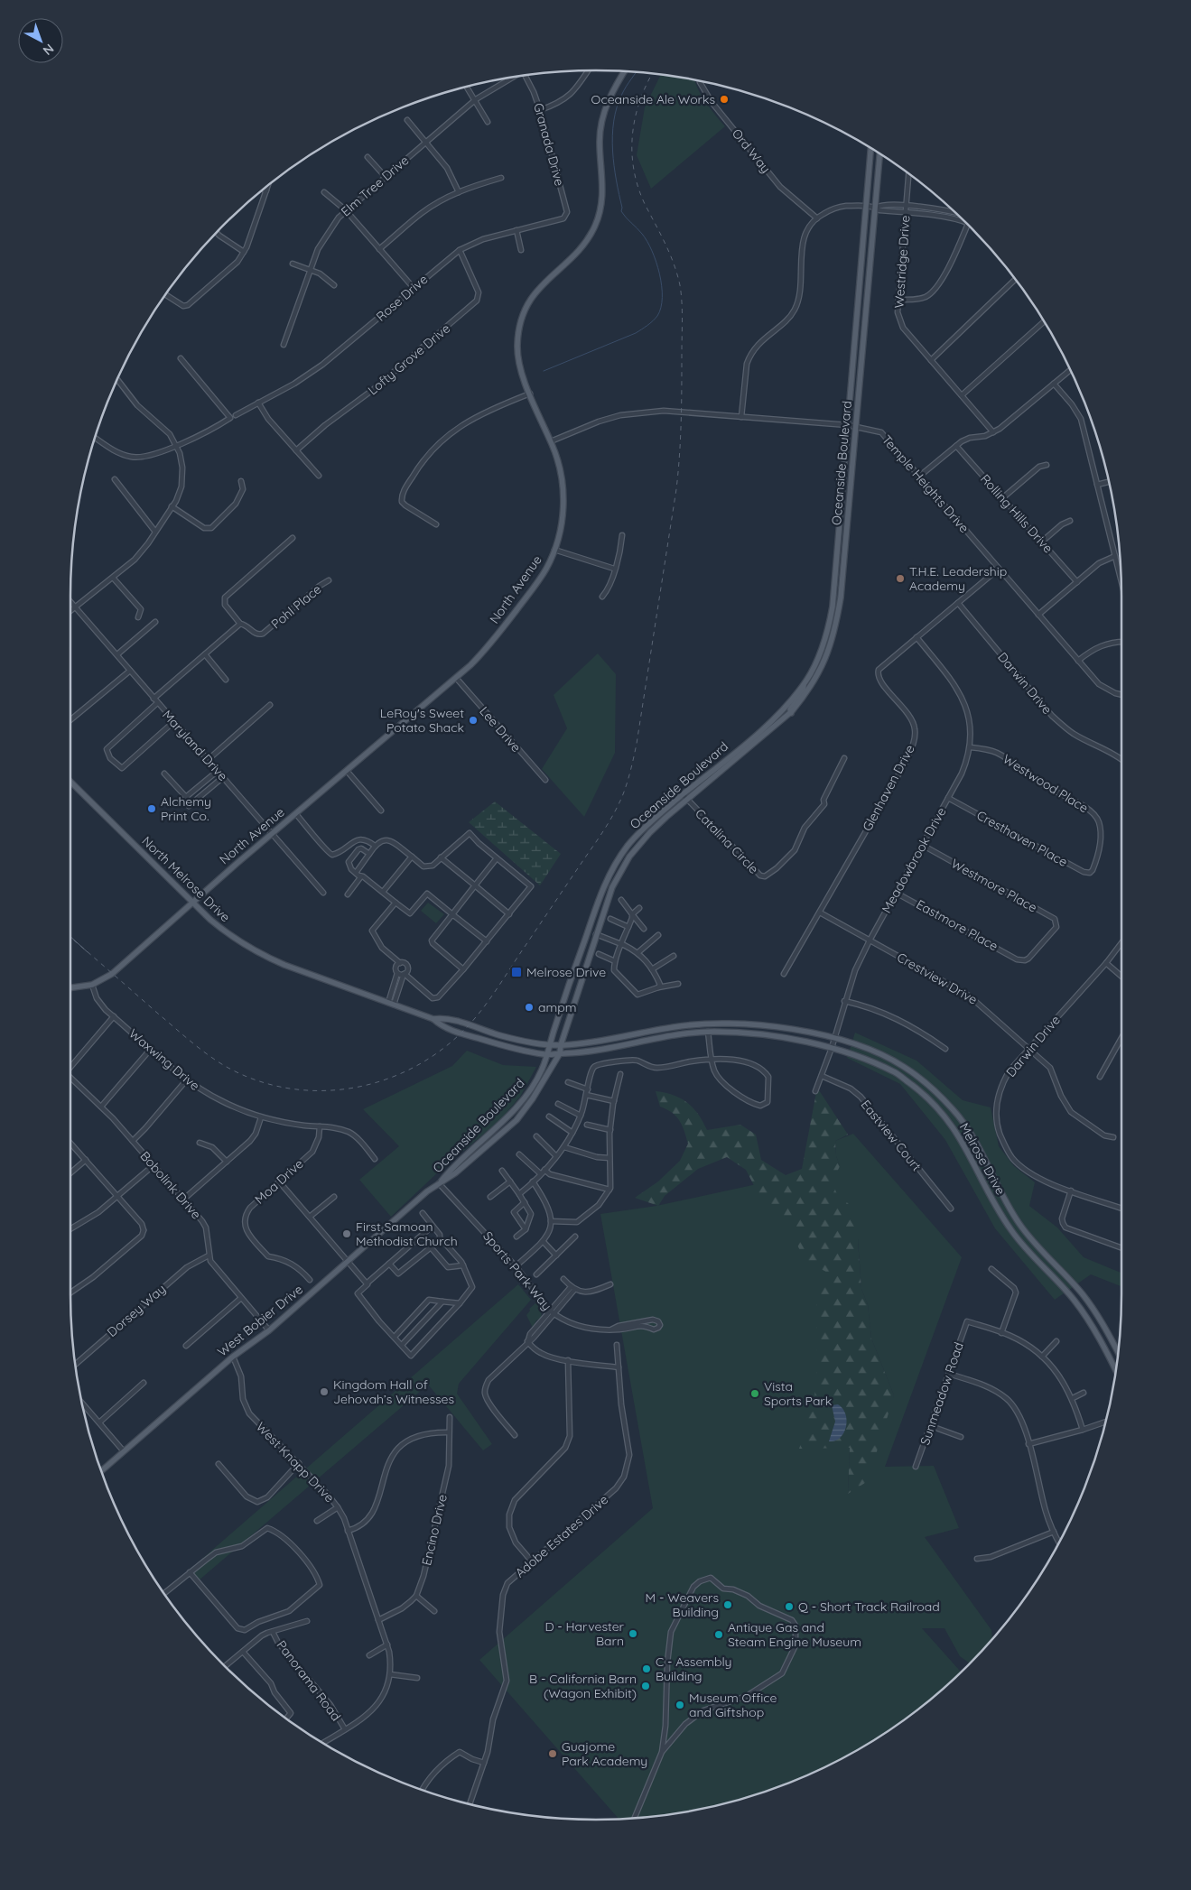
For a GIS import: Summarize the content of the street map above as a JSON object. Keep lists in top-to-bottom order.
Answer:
{
  "streets": {
    "main road": [
      "Oceanside Boulevard",
      "North Avenue",
      "North Melrose Drive",
      "Melrose Drive",
      "West Bobier Drive"
    ],
    "street": [
      "Granada Drive",
      "Ord Way",
      "Elm Tree Drive",
      "Westridge Drive",
      "Rose Drive",
      "Lofty Grove Drive",
      "Temple Heights Drive",
      "Rolling Hills Drive",
      "Pohl Place",
      "Darwin Drive",
      "Lee Drive",
      "Maryland Drive",
      "Westwood Place",
      "Glenhaven Drive",
      "Cresthaven Place",
      "Catalina Circle",
      "Meadowbrook Drive",
      "Westmore Place",
      "Eastmore Place",
      "Crestview Drive",
      "Waxwing Drive",
      "Eastview Court",
      "Moa Drive",
      "Bobolink Drive",
      "Sports Park Way",
      "Dorsey Way",
      "Sunmeadow Road",
      "West Knapp Drive",
      "Encino Drive",
      "Adobe Estates Drive",
      "Panorama Road"
    ]
  },
  "crossings": [
    ["Granada Drive", "Rose Drive"],
    ["Rose Drive", "Lofty Grove Drive"],
    ["Oceanside Boulevard", "Temple Heights Drive"],
    ["Oceanside Boulevard", "Catalina Circle"],
    ["Oceanside Boulevard", "North Melrose Drive"],
    ["Oceanside Boulevard", "Melrose Drive"],
    ["Oceanside Boulevard", "Sports Park Way"],
    ["Oceanside Boulevard", "West Bobier Drive"],
    ["Temple Heights Drive", "North Avenue"],
    ["Temple Heights Drive", "Glenhaven Drive"],
    ["North Avenue", "Lee Drive"],
    ["North Avenue", "Maryland Drive"],
    ["North Avenue", "North Melrose Drive"],
    ["North Avenue", "Waxwing Drive"],
    ["Darwin Drive", "Glenhaven Drive"],
    ["Darwin Drive", "Crestview Drive"],
    ["Westwood Place", "Cresthaven Place"],
    ["Westwood Place", "Meadowbrook Drive"],
    ["Glenhaven Drive", "Meadowbrook Drive"],
    ["Glenhaven Drive", "Crestview Drive"],
    ["Cresthaven Place", "Meadowbrook Drive"],
    ["Meadowbrook Drive", "Westmore Place"],
    ["Meadowbrook Drive", "Eastmore Place"],
    ["Meadowbrook Drive", "Crestview Drive"],
    ["Meadowbrook Drive", "Eastview Court"],
    ["Meadowbrook Drive", "Melrose Drive"],
    ["North Melrose Drive", "Melrose Drive"],
    ["Westmore Place", "Eastmore Place"],
    ["Waxwing Drive", "Moa Drive"],
    ["Bobolink Drive", "Dorsey Way"],
    ["Bobolink Drive", "West Bobier Drive"],
    ["Sports Park Way", "West Bobier Drive"],
    ["West Bobier Drive", "West Knapp Drive"],
    ["West Knapp Drive", "Panorama Road"]
  ],
  "places": {
    "other": [
      "Oceanside Ale Works",
      "T.H.E. Leadership Academy",
      "LeRoy's Sweet Potato Shack",
      "Alchemy Print Co.",
      "ampm",
      "First Samoan Methodist Church",
      "Kingdom Hall of Jehovah’s Witnesses",
      "Vista Sports Park",
      "M - Weavers Building",
      "Q - Short Track Railroad",
      "D - Harvester Barn",
      "Antique Gas and Steam Engine Museum",
      "C - Assembly Building",
      "B - California Barn (Wagon Exhibit)",
      "Museum Office and Giftshop",
      "Guajome Park Academy"
    ],
    "transit": ["Melrose Drive"]
  },
  "north": "bottom right"
}
